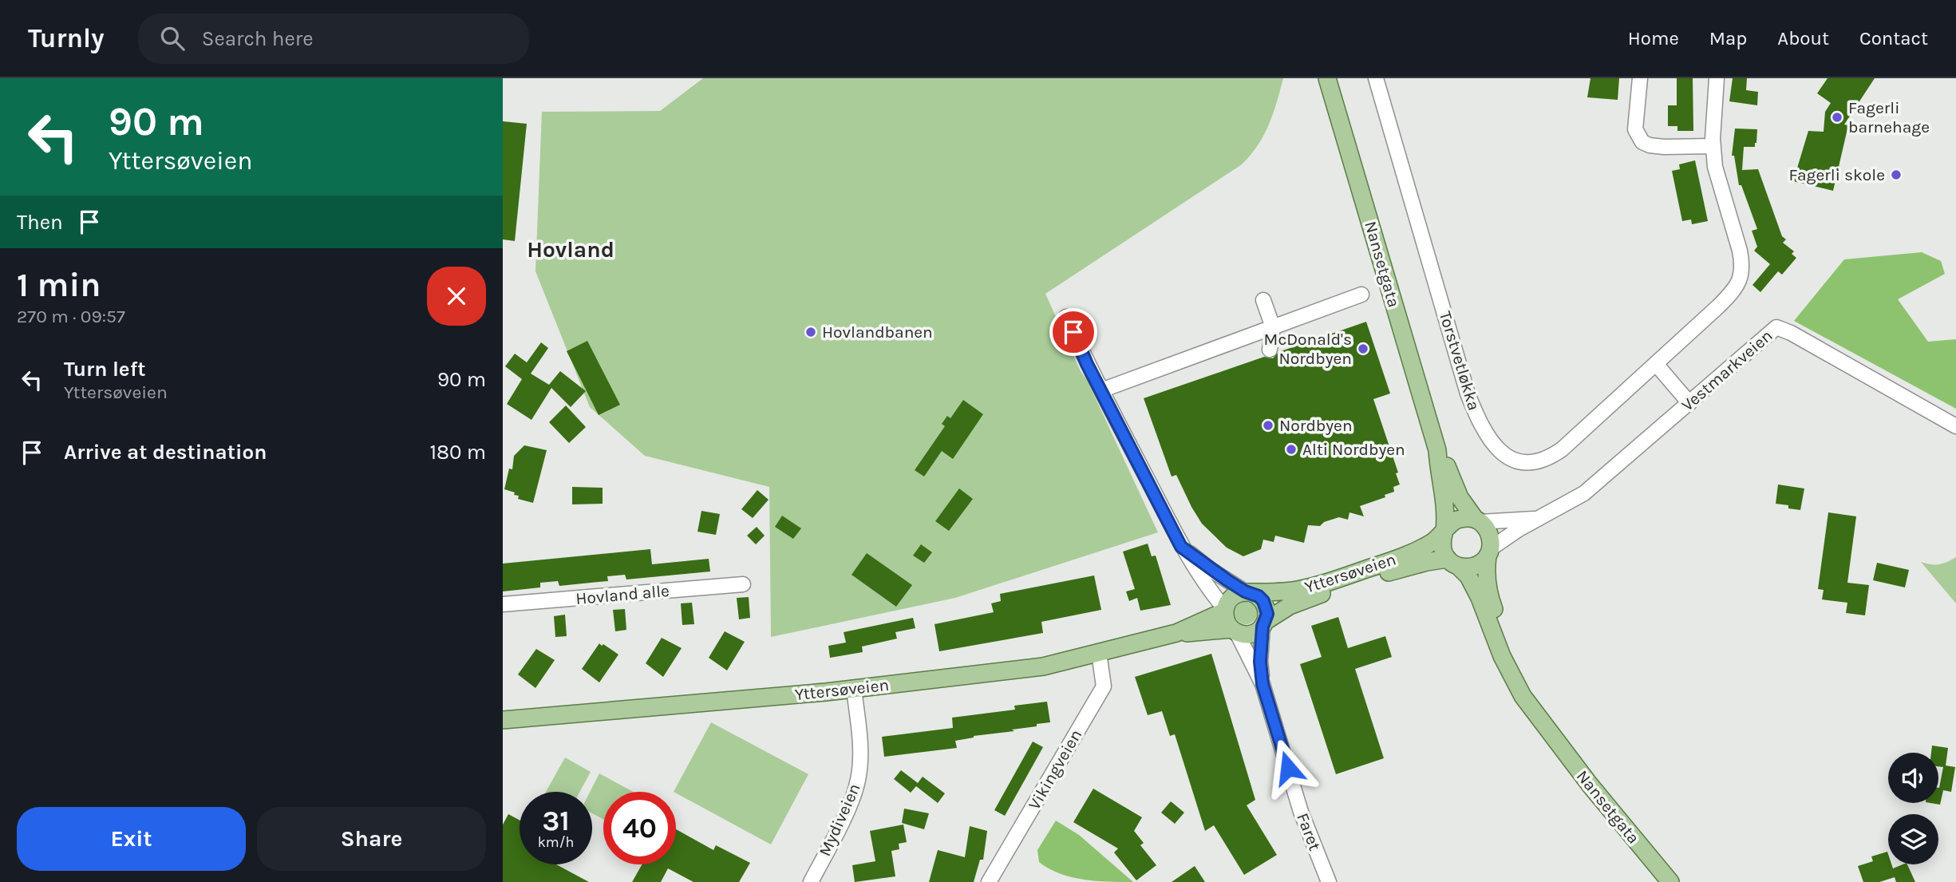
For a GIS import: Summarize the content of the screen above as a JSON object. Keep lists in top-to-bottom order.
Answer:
{
  "streets": {
    "main road": ["Nansetgata", "Yttersøveien"],
    "street": [
      "Torstvetløkka",
      "Vestmarkveien",
      "Hovland alle",
      "Vikingveien",
      "Mydiveien",
      "Faret"
    ]
  },
  "crossings": [
    ["Nansetgata", "Vestmarkveien"],
    ["Nansetgata", "Yttersøveien"],
    ["Vestmarkveien", "Yttersøveien"],
    ["Yttersøveien", "Vikingveien"],
    ["Yttersøveien", "Mydiveien"],
    ["Yttersøveien", "Faret"]
  ],
  "districts": ["Hovland"],
  "places": [
    "Fagerli barnehage",
    "Fagerli skole",
    "Hovlandbanen",
    "McDonald's Nordbyen",
    "Nordbyen",
    "Alti Nordbyen"
  ],
  "page": {
    "header": "Turnly",
    "search": "Search here",
    "nav": [
      "Home",
      "Map",
      "About",
      "Contact"
    ],
    "turn": ["90 m", "Yttersøveien"],
    "then": "Then",
    "heading": ["1 min", "270 m · 09:57"],
    "list": [
      {
        "name": "Turn left",
        "note": "Yttersøveien",
        "value": "90 m"
      },
      {
        "name": "Arrive at destination",
        "value": "180 m"
      }
    ],
    "speed": "31 km/h",
    "limit": "40",
    "buttons": ["Exit", "Share"]
  }
}
